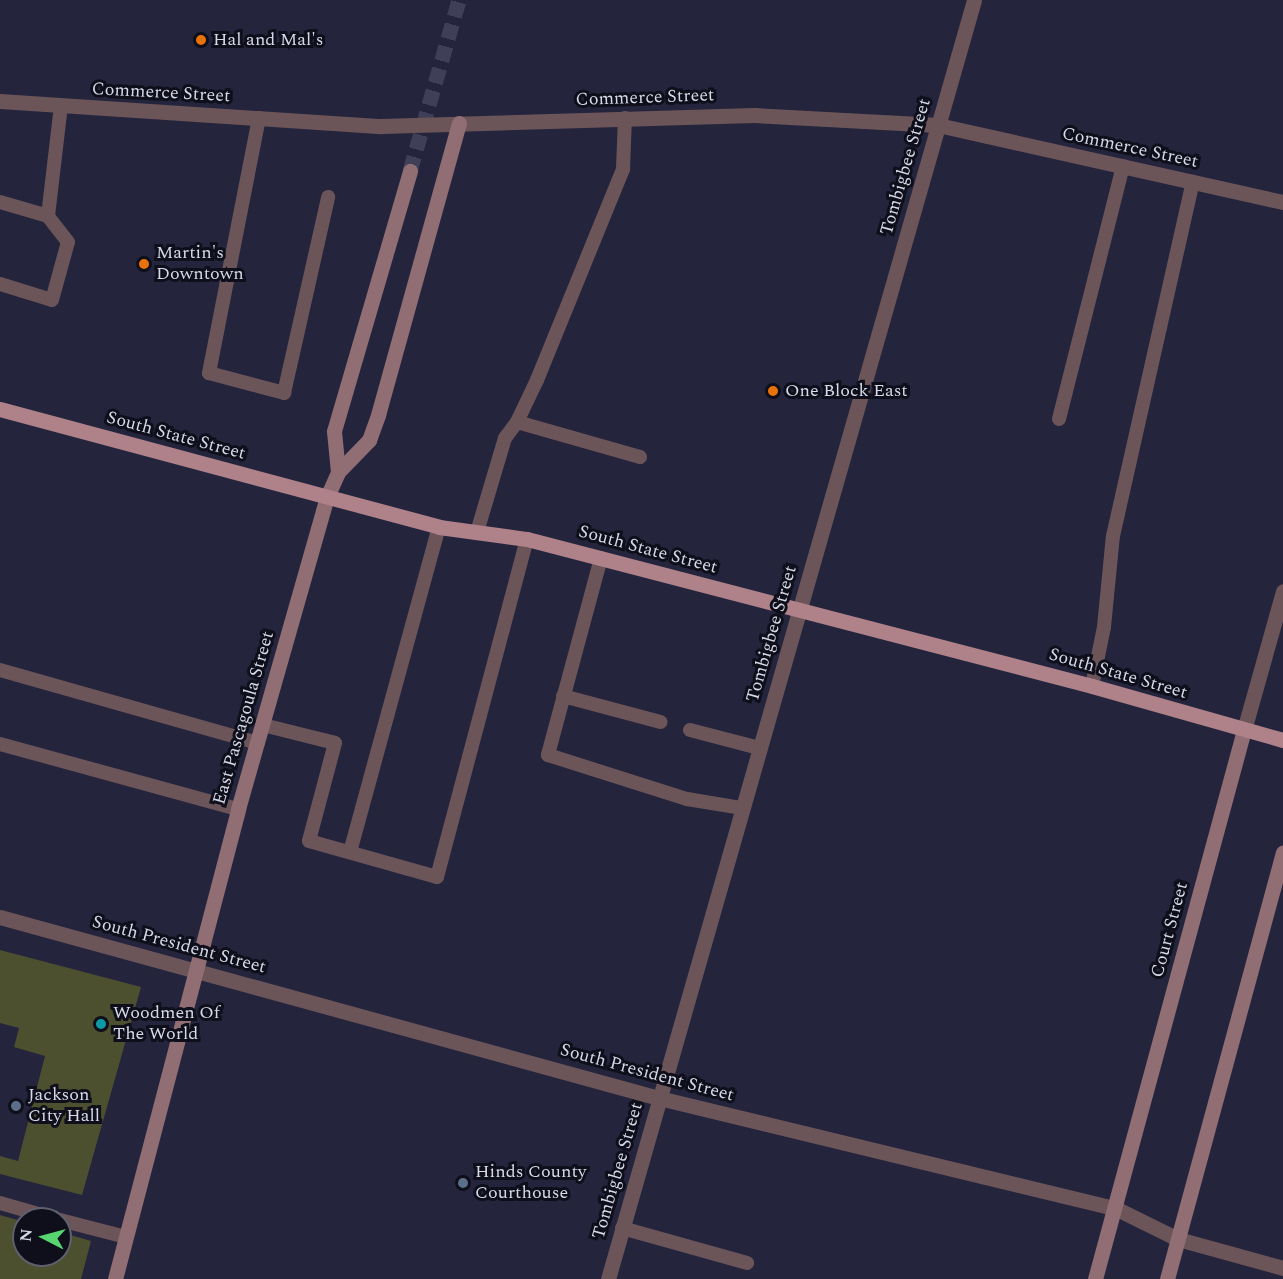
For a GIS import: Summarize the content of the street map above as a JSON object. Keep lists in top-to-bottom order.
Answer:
{
  "streets": {
    "main road": ["South State Street", "East Pascagoula Street", "Court Street"],
    "street": ["Commerce Street", "Tombigbee Street", "South President Street"]
  },
  "crossings": [
    ["Commerce Street", "Tombigbee Street"],
    ["Tombigbee Street", "South State Street"],
    ["Tombigbee Street", "South President Street"],
    ["South State Street", "East Pascagoula Street"],
    ["South State Street", "Court Street"],
    ["East Pascagoula Street", "South President Street"],
    ["Court Street", "South President Street"]
  ],
  "places": [
    "Hal and Mal's",
    "Martin's Downtown",
    "One Block East",
    "Woodmen Of The World",
    "Jackson City Hall",
    "Hinds County Courthouse"
  ],
  "north": "left"
}
